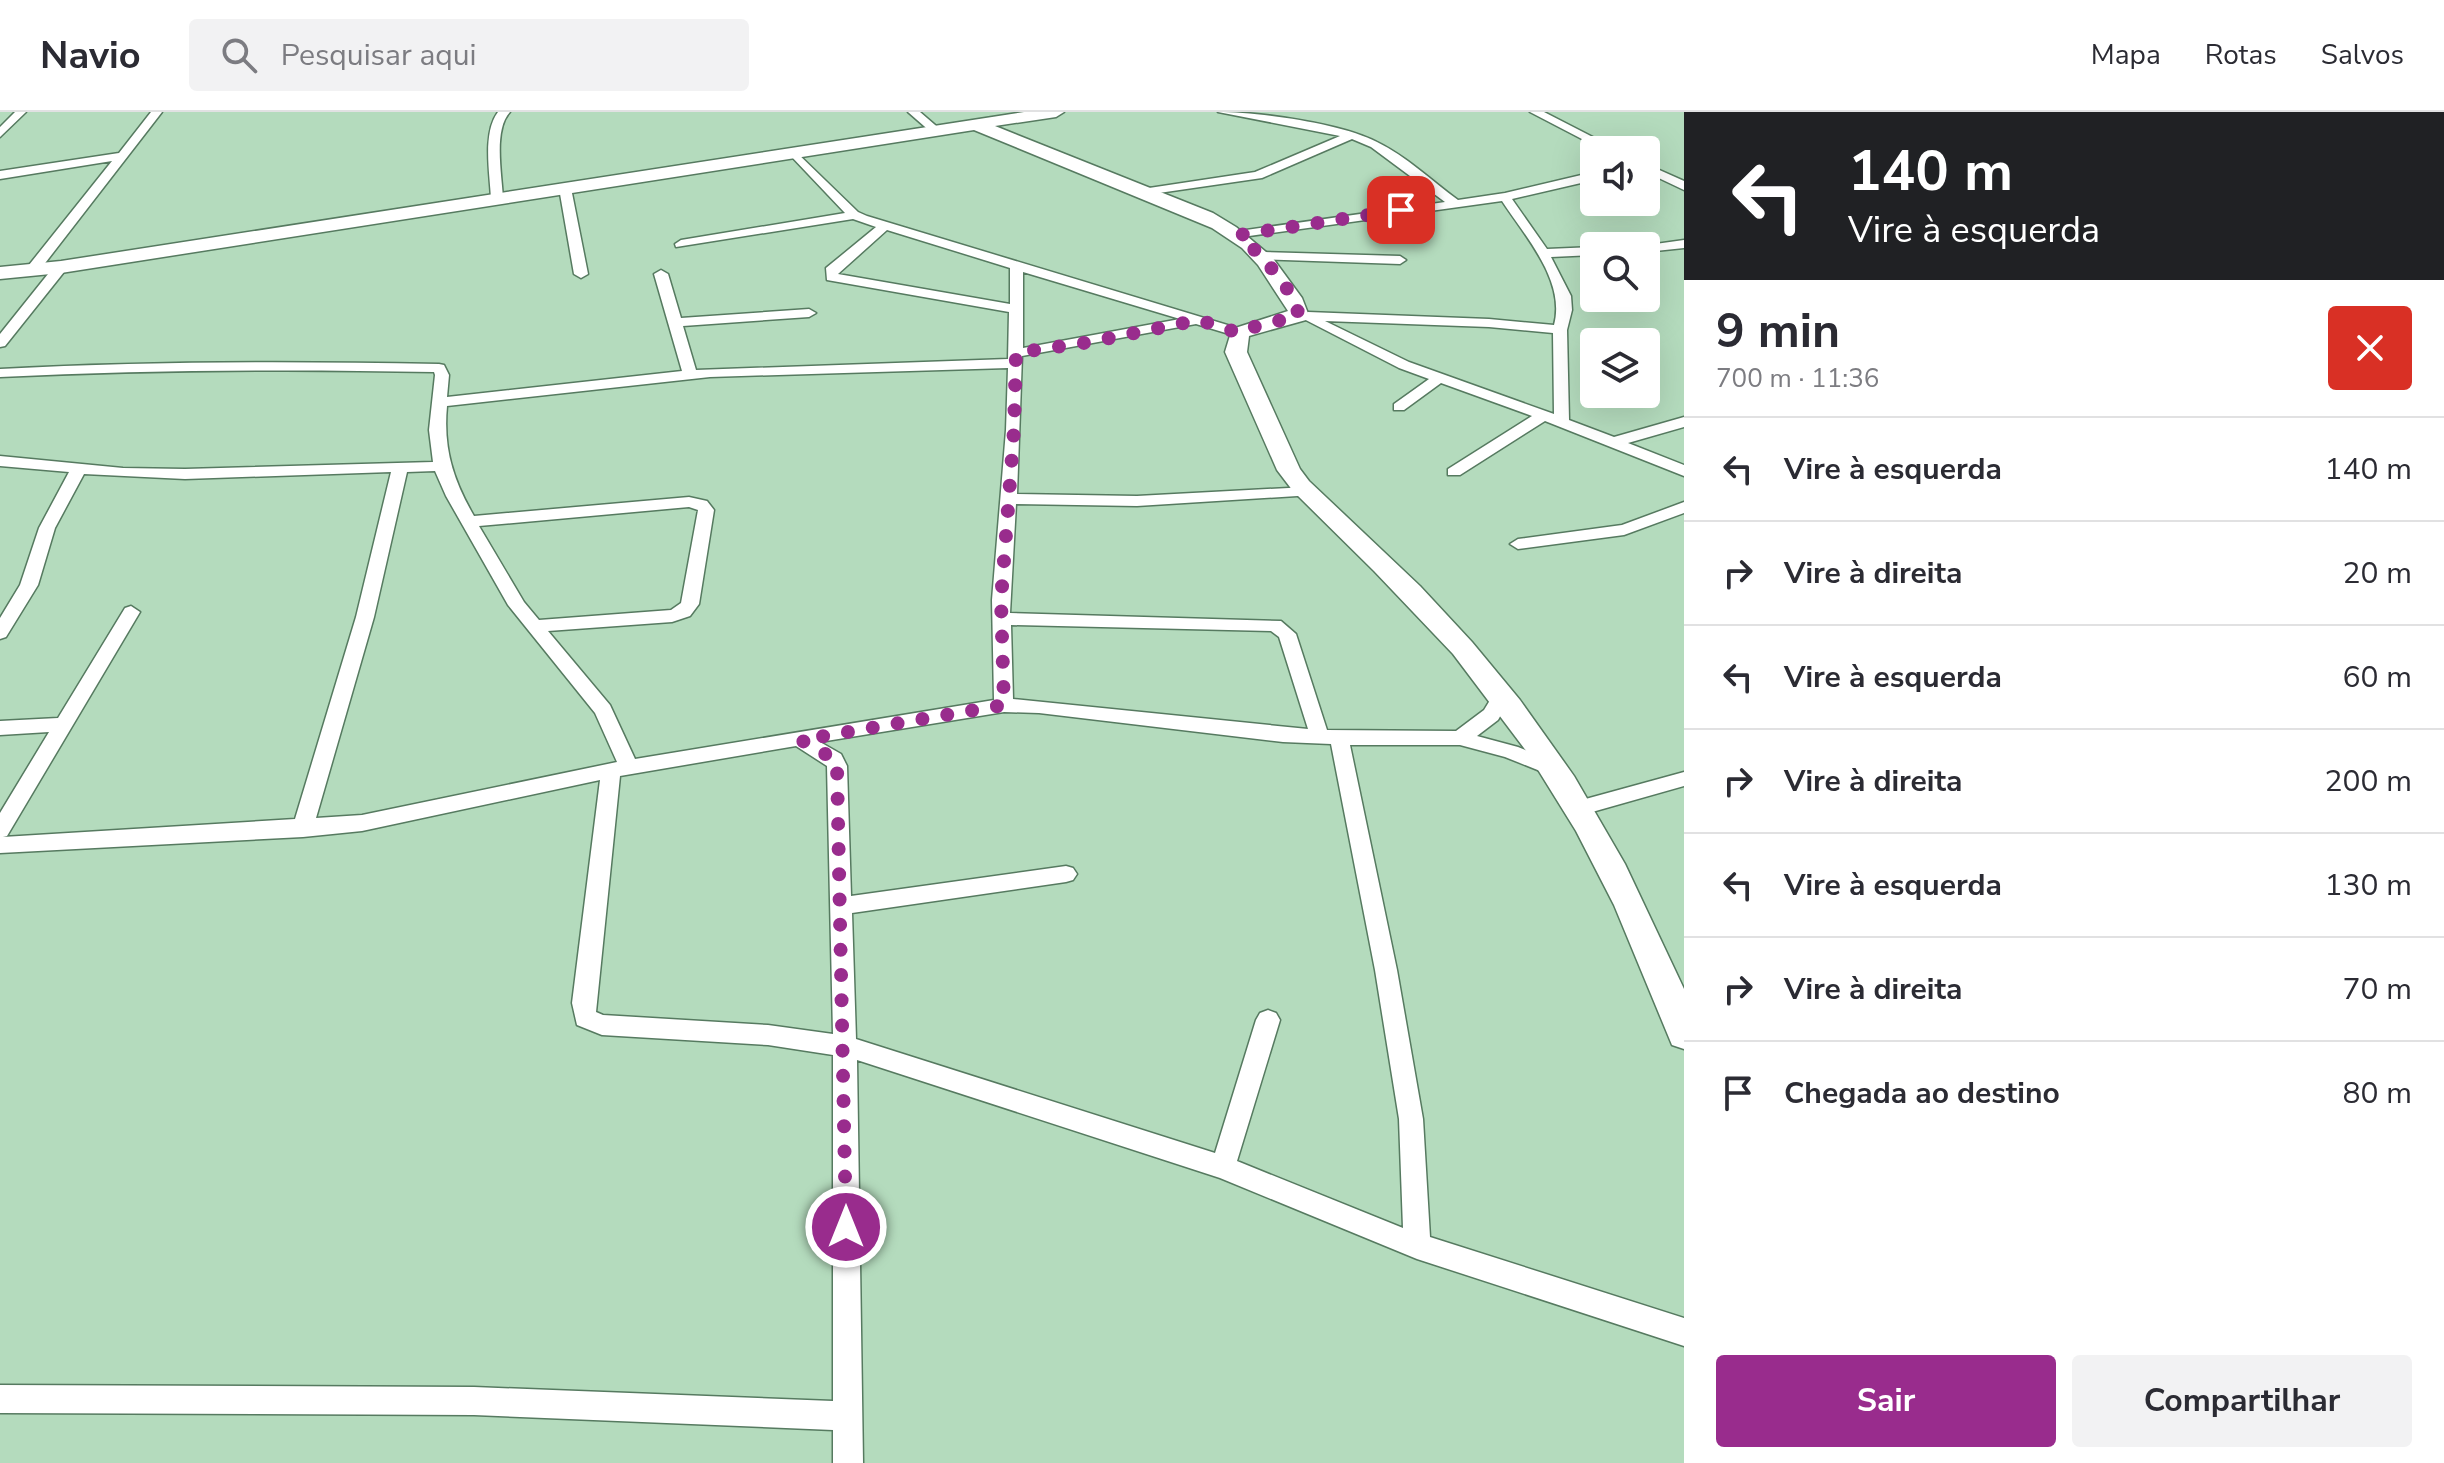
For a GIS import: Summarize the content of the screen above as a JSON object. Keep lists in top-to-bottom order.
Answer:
{
  "page": {
    "header": "Navio",
    "search": "Pesquisar aqui",
    "nav": ["Mapa", "Rotas", "Salvos"],
    "turn": ["140 m", "Vire à esquerda"],
    "heading": ["9 min", "700 m · 11:36"],
    "list": [
      {
        "name": "Vire à esquerda",
        "value": "140 m"
      },
      {
        "name": "Vire à direita",
        "value": "20 m"
      },
      {
        "name": "Vire à esquerda",
        "value": "60 m"
      },
      {
        "name": "Vire à direita",
        "value": "200 m"
      },
      {
        "name": "Vire à esquerda",
        "value": "130 m"
      },
      {
        "name": "Vire à direita",
        "value": "70 m"
      },
      {
        "name": "Chegada ao destino",
        "value": "80 m"
      }
    ],
    "buttons": ["Sair", "Compartilhar"]
  }
}
